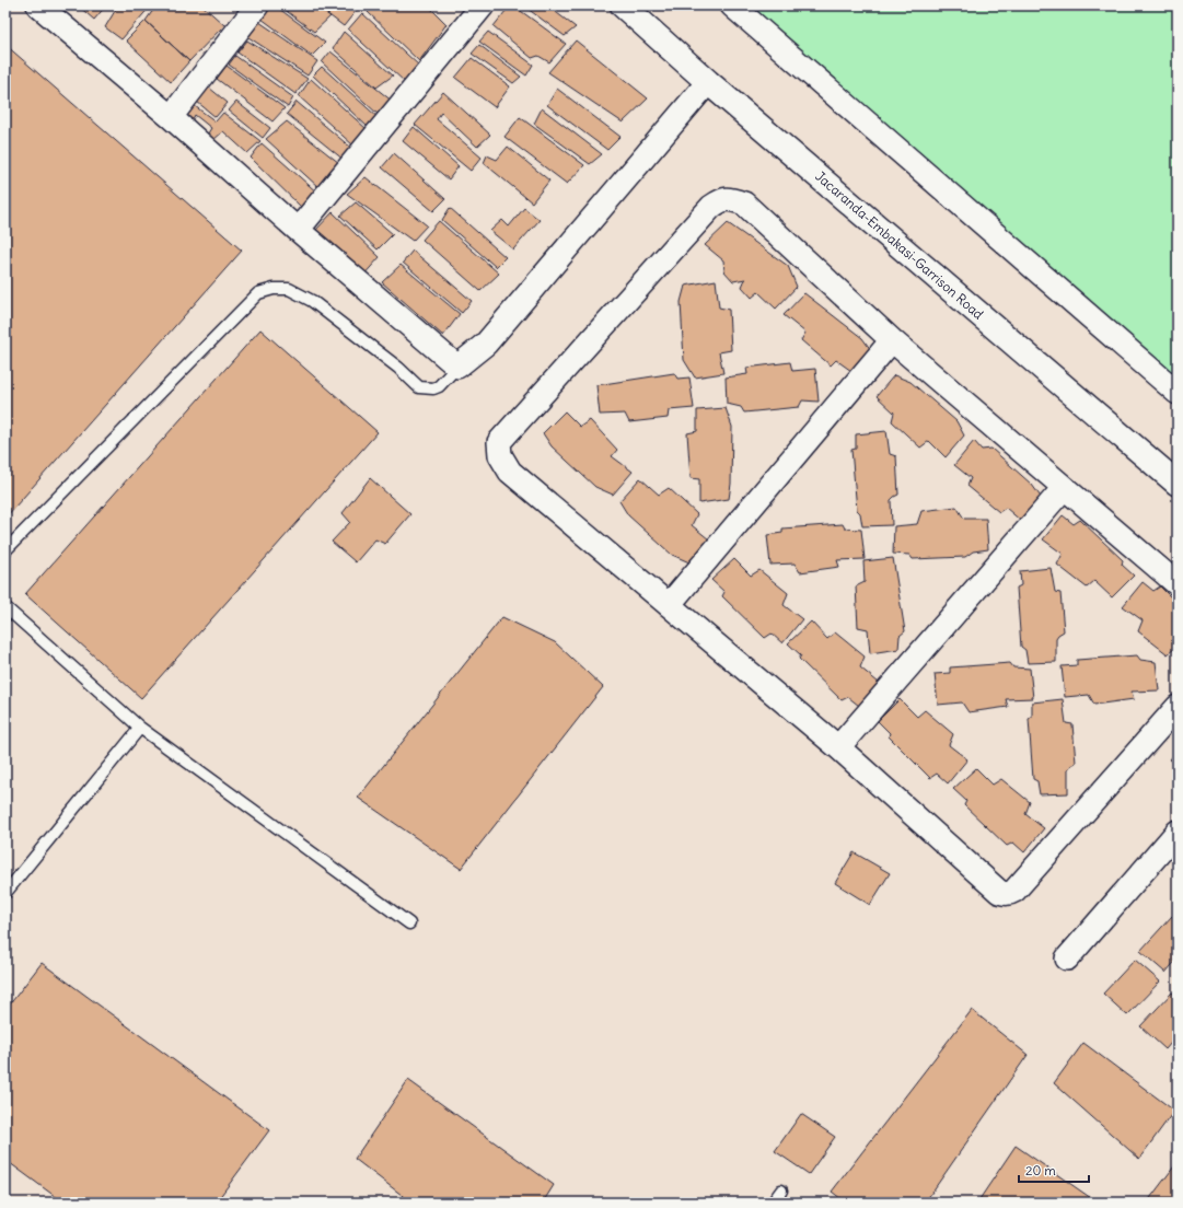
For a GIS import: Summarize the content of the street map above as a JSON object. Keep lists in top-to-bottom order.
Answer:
{
  "streets": {
    "street": ["Jacaranda-Embakasi-Garrison Road"]
  },
  "scale_bar": "20 m"
}
